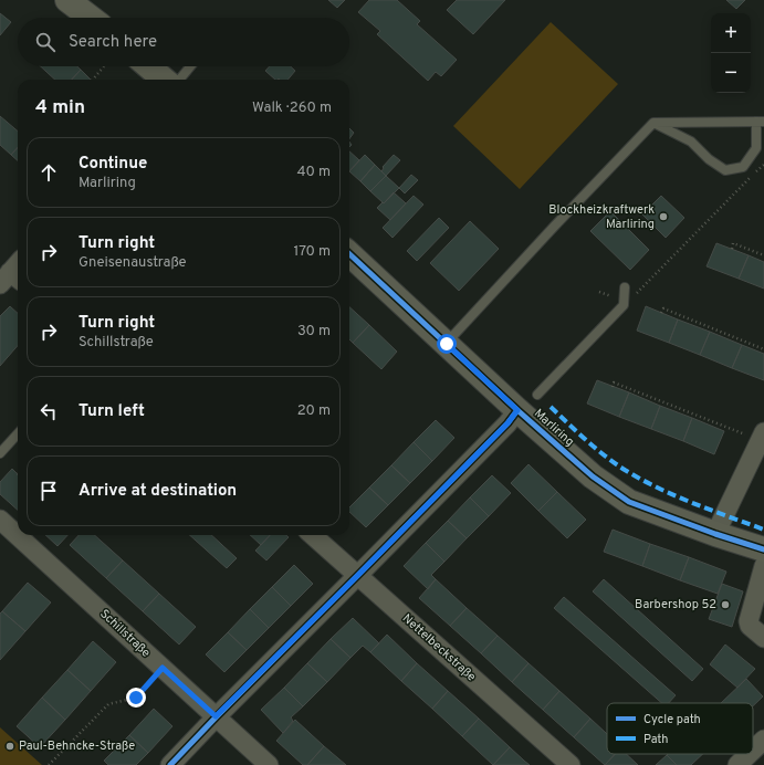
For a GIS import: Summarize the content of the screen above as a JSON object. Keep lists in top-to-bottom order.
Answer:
{
  "streets": {
    "street": ["Marliring", "Schillstraße", "Nettelbeckstraße"]
  },
  "places": ["Blockheizkraftwerk Marliring", "Barbershop 52", "Paul-Behncke-Straße"],
  "legend": ["Cycle path", "Path"],
  "page": {
    "map_buttons": ["+", "−"],
    "search": "Search here",
    "heading": ["4 min", "Walk · 260 m"],
    "list": [
      ["Continue", "Marliring", "40 m"],
      ["Turn right", "Gneisenaustraße", "170 m"],
      ["Turn right", "Schillstraße", "30 m"],
      ["Turn left", "20 m"],
      "Arrive at destination"
    ]
  }
}
